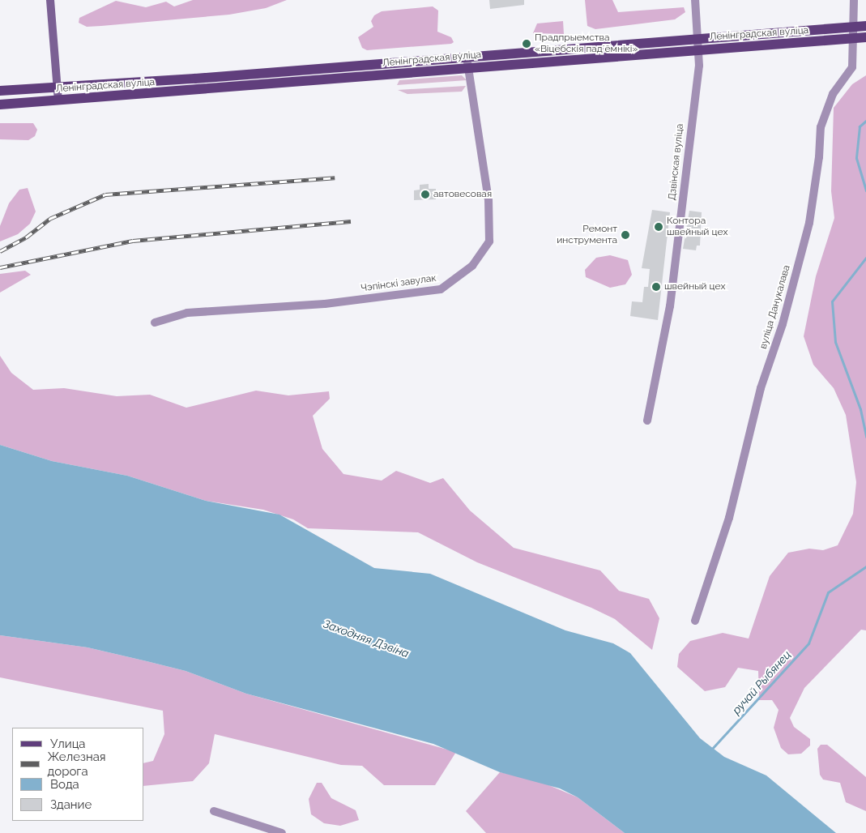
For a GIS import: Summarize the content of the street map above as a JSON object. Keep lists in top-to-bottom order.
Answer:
{
  "streets": {
    "main road": ["Ленінградская вуліца"],
    "street": ["Дзвінская вуліца", "Чэпінскі завулак", "вуліца Данукалава"]
  },
  "crossings": [
    ["Ленінградская вуліца", "Дзвінская вуліца"],
    ["Ленінградская вуліца", "Чэпінскі завулак"],
    ["Ленінградская вуліца", "вуліца Данукалава"]
  ],
  "water": ["Заходняя Дзвіна", "ручай Рыбянец"],
  "places": [
    "Прадпрыемства «Віцебскія падʼёмнікі»",
    "автовесовая",
    "Контора швейный цех",
    "Ремонт инструмента",
    "швейный цех"
  ],
  "legend": [
    "Улица",
    "Железная дорога",
    "Вода",
    "Здание"
  ]
}
